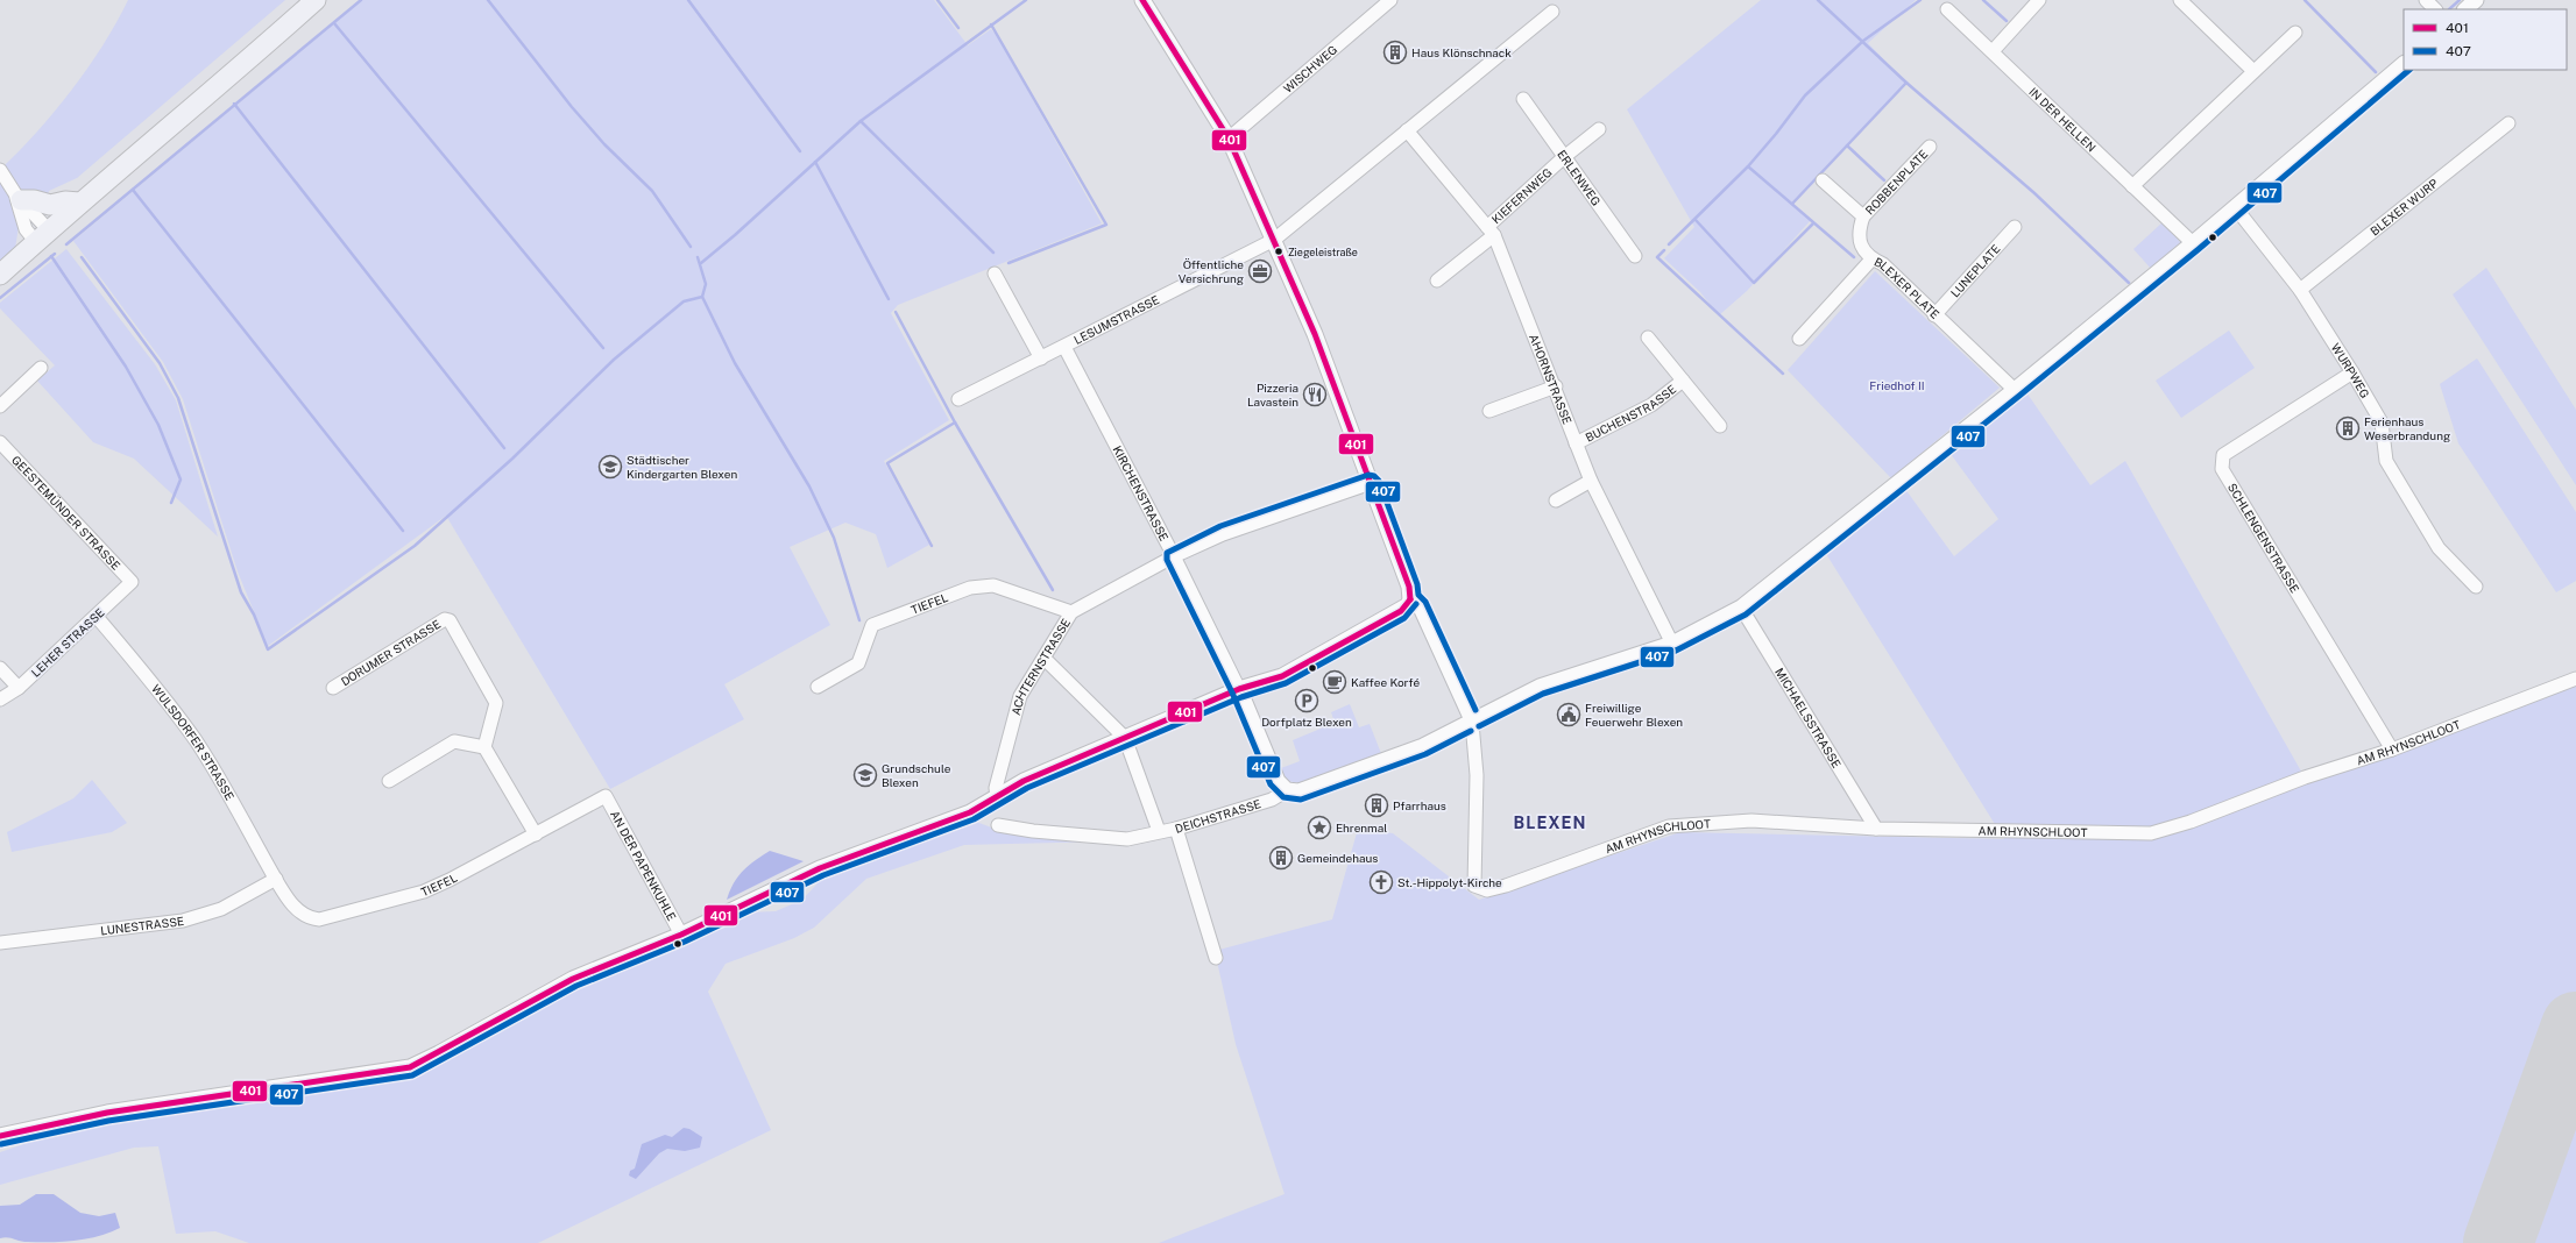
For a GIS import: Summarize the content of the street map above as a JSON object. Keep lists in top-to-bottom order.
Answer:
{
  "streets": {
    "street": [
      "WISCHWEG",
      "IN DER HELLEN",
      "ERLENWEG",
      "ROBBENPLATE",
      "KIEFERNWEG",
      "BLEXER WURP",
      "LUNEPLATE",
      "BLEXER PLATE",
      "LESUMSTRASSE",
      "WURPWEG",
      "AHORNSTRASSE",
      "BUCHENSTRASSE",
      "KIRCHENSTRASSE",
      "GEESTEMÜNDER STRASSE",
      "SCHLENGENSTRASSE",
      "TIEFEL",
      "LEHER STRASSE",
      "DORUMER STRASSE",
      "ACHTERNSTRASSE",
      "MICHAELSSTRASSE",
      "WULSDORFER STRASSE",
      "AM RHYNSCHLOOT",
      "DEICHSTRASSE",
      "AN DER PAPENKUHLE",
      "LUNESTRASSE"
    ]
  },
  "crossings": [
    ["IN DER HELLEN", "DEICHSTRASSE"],
    ["ERLENWEG", "KIEFERNWEG"],
    ["ROBBENPLATE", "BLEXER PLATE"],
    ["KIEFERNWEG", "AHORNSTRASSE"],
    ["BLEXER WURP", "WURPWEG"],
    ["LUNEPLATE", "BLEXER PLATE"],
    ["BLEXER PLATE", "DEICHSTRASSE"],
    ["LESUMSTRASSE", "KIRCHENSTRASSE"],
    ["WURPWEG", "SCHLENGENSTRASSE"],
    ["WURPWEG", "DEICHSTRASSE"],
    ["AHORNSTRASSE", "BUCHENSTRASSE"],
    ["AHORNSTRASSE", "DEICHSTRASSE"],
    ["KIRCHENSTRASSE", "ACHTERNSTRASSE"],
    ["KIRCHENSTRASSE", "DEICHSTRASSE"],
    ["GEESTEMÜNDER STRASSE", "LEHER STRASSE"],
    ["SCHLENGENSTRASSE", "AM RHYNSCHLOOT"],
    ["TIEFEL", "ACHTERNSTRASSE"],
    ["TIEFEL", "WULSDORFER STRASSE"],
    ["TIEFEL", "AN DER PAPENKUHLE"],
    ["TIEFEL", "LUNESTRASSE"],
    ["LEHER STRASSE", "WULSDORFER STRASSE"],
    ["MICHAELSSTRASSE", "AM RHYNSCHLOOT"],
    ["MICHAELSSTRASSE", "DEICHSTRASSE"],
    ["WULSDORFER STRASSE", "LUNESTRASSE"],
    ["AM RHYNSCHLOOT", "DEICHSTRASSE"]
  ],
  "districts": ["BLEXEN"],
  "parks": ["Friedhof II"],
  "places": {
    "building": [
      "Haus Klönschnack",
      "Ferienhaus Weserbrandung",
      "Pfarrhaus",
      "Gemeindehaus"
    ],
    "other": ["Ziegeleistraße"],
    "office": ["Öffentliche Versichrung"],
    "restaurant": ["Pizzeria Lavastein"],
    "school or university": ["Städtischer Kindergarten Blexen", "Grundschule Blexen"],
    "cafe": ["Kaffee Korfé"],
    "parking": ["Dorfplatz Blexen"],
    "public building": ["Freiwillige Feuerwehr Blexen"],
    "place": ["Ehrenmal"],
    "church": ["St.-Hippolyt-Kirche"]
  },
  "lines": ["transit line 401", "transit line 407"],
  "legend": ["401", "407"]
}
